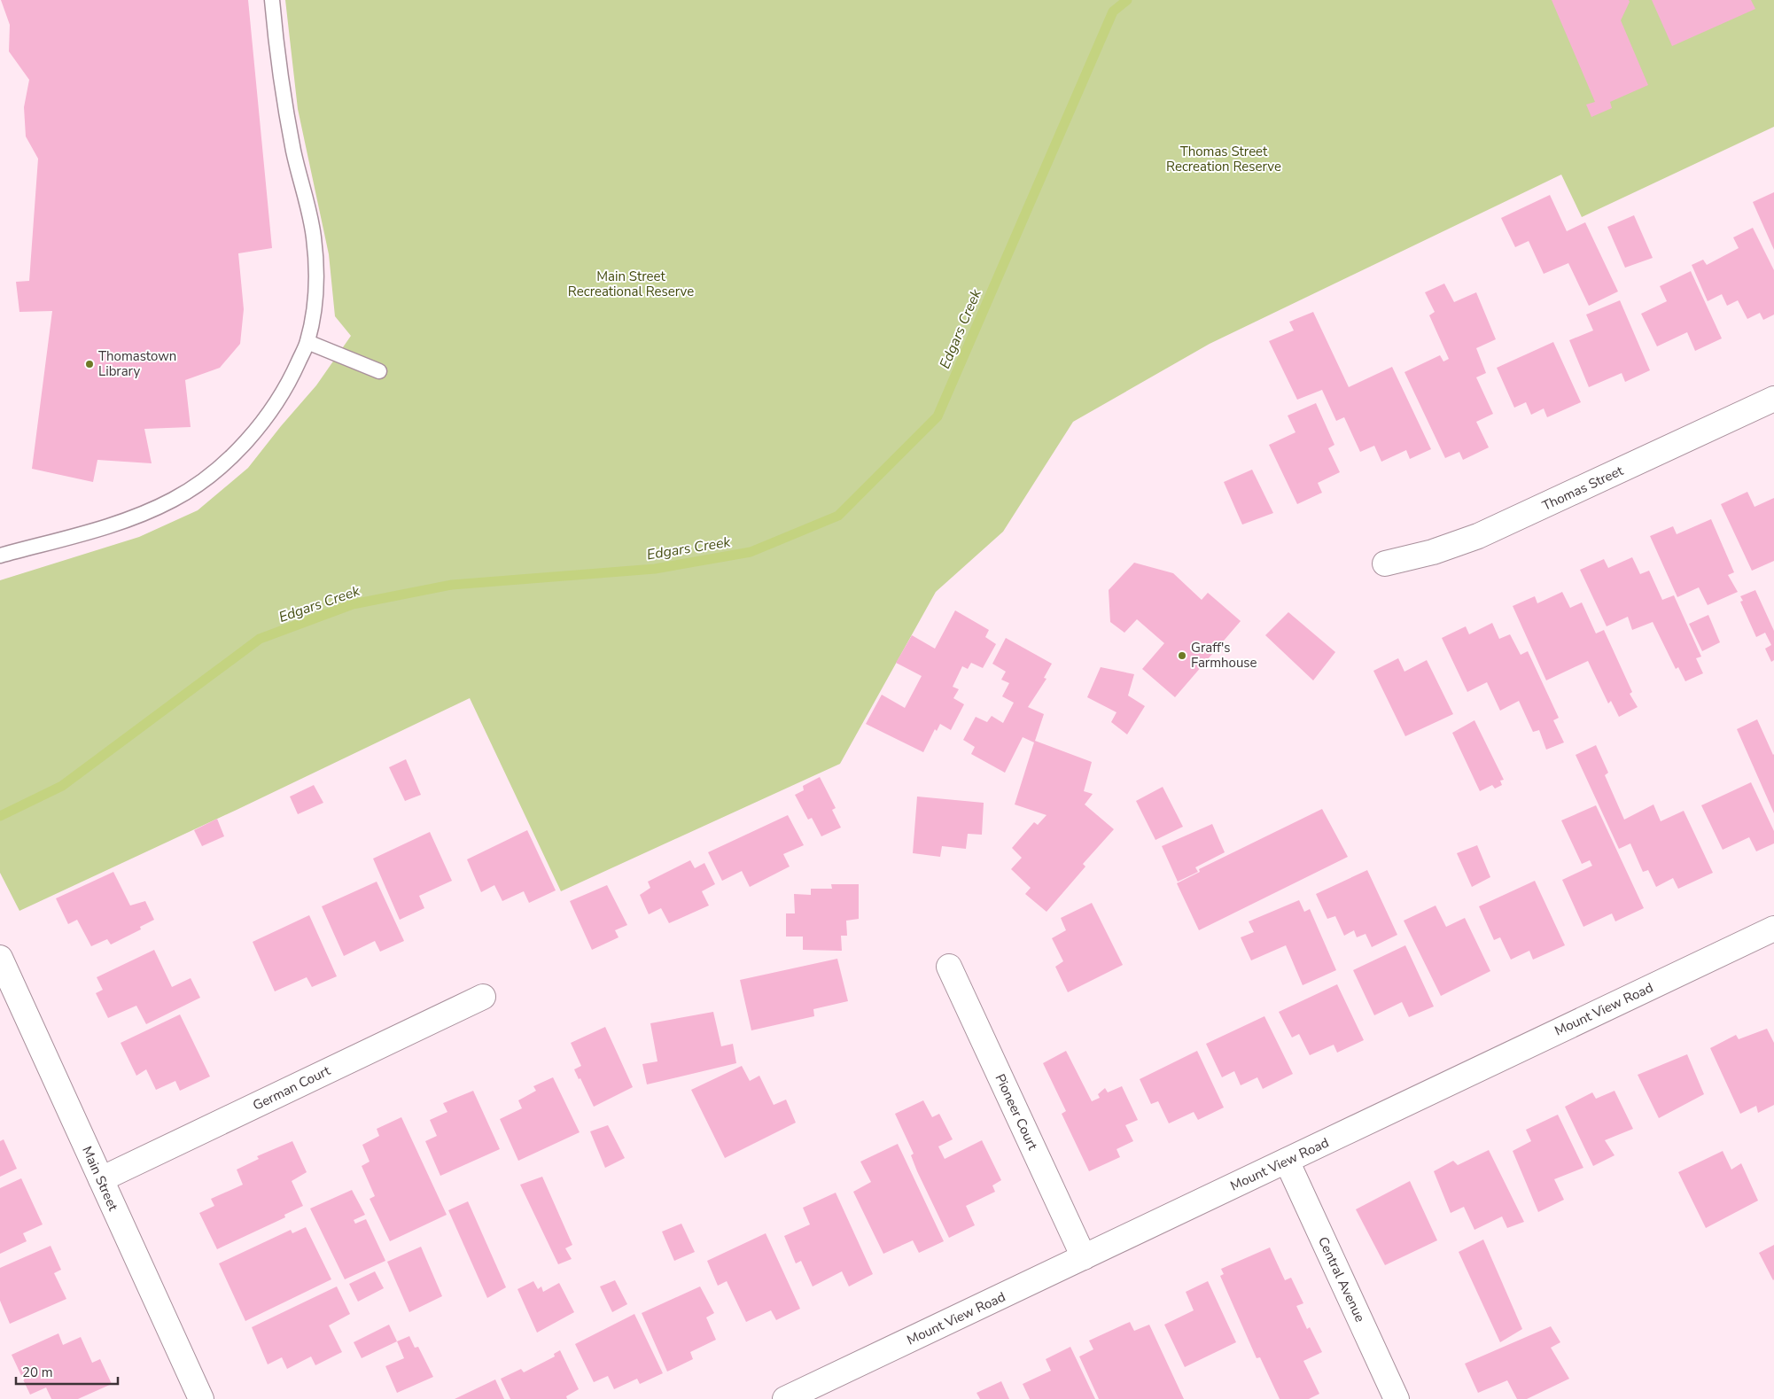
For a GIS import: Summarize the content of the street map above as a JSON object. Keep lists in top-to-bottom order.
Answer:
{
  "streets": {
    "street": [
      "Thomas Street",
      "Mount View Road",
      "German Court",
      "Pioneer Court",
      "Main Street",
      "Central Avenue"
    ]
  },
  "crossings": [
    ["Mount View Road", "Pioneer Court"],
    ["Mount View Road", "Central Avenue"],
    ["German Court", "Main Street"]
  ],
  "water": ["Edgars Creek"],
  "parks": ["Thomas Street Recreation Reserve", "Main Street Recreational Reserve"],
  "places": ["Thomastown Library", "Graff's Farmhouse"],
  "scale_bar": "20 m"
}
